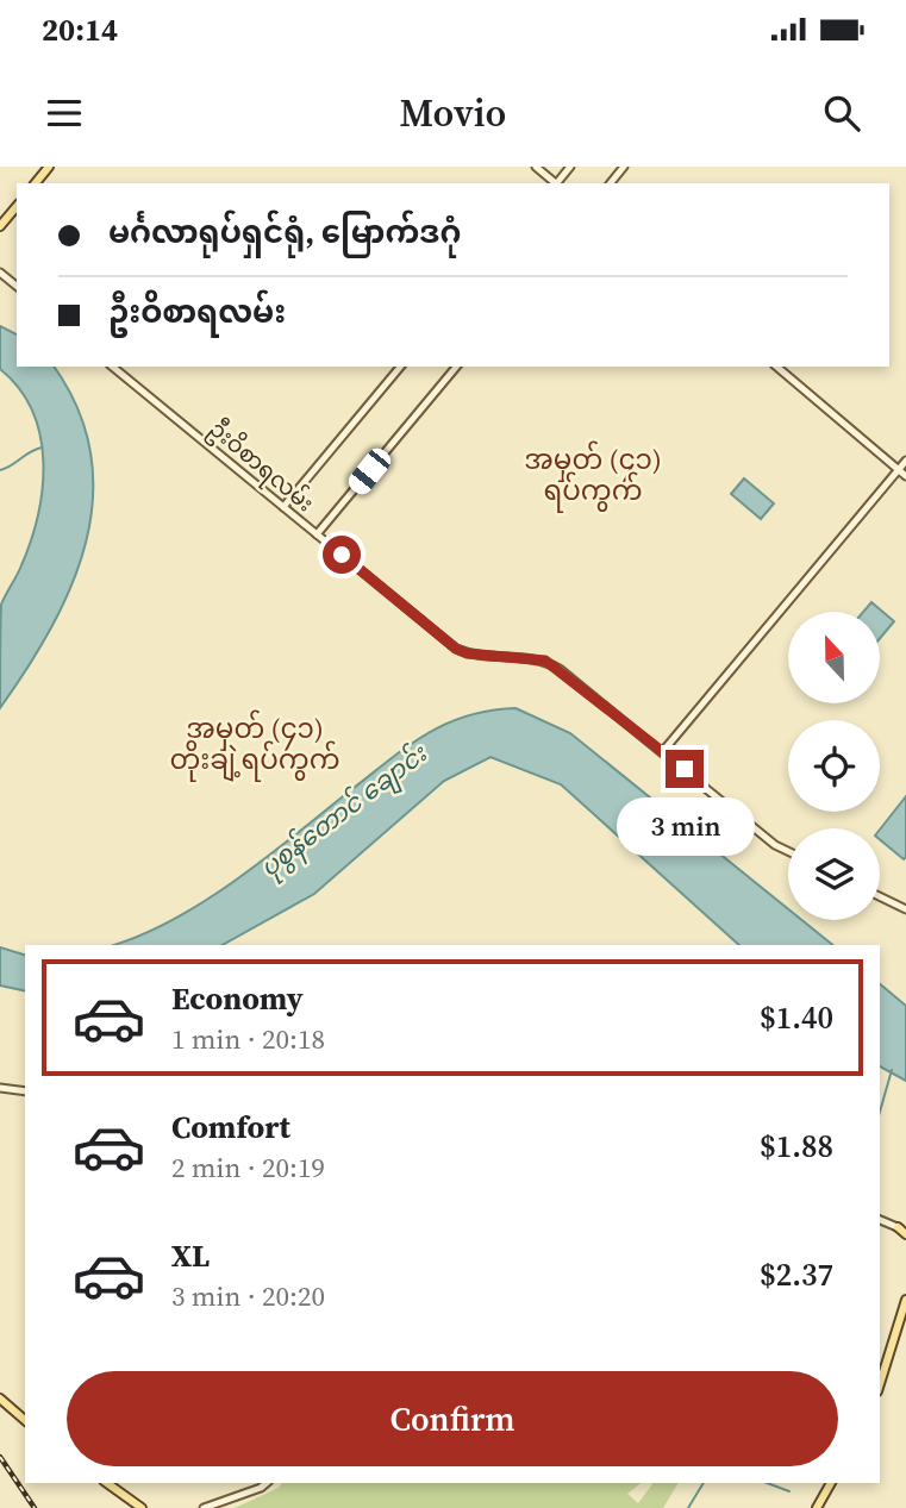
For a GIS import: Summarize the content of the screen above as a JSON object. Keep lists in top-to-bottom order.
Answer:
{
  "streets": {
    "main road": ["ဦးဝိစာရလမ်း"]
  },
  "districts": ["အမှတ် (၄၁) ရပ်ကွက်", "အမှတ် (၄၁) တိုးချဲ့ရပ်ကွက်"],
  "water": ["ပုစွန်တောင် ချောင်း"],
  "north": "top",
  "page": {
    "status": "20:14",
    "header": "Movio",
    "banner": ["မင်္ဂလာရုပ်ရှင်ရုံ, မြောက်ဒဂုံ", "ဦးဝိစာရလမ်း"],
    "bubble": "3 min",
    "list": [
      {
        "name": "Economy",
        "note": "1 min · 20:18",
        "value": "$1.40"
      },
      {
        "name": "Comfort",
        "note": "2 min · 20:19",
        "value": "$1.88"
      },
      {
        "name": "XL",
        "note": "3 min · 20:20",
        "value": "$2.37"
      }
    ],
    "buttons": "Confirm"
  }
}
